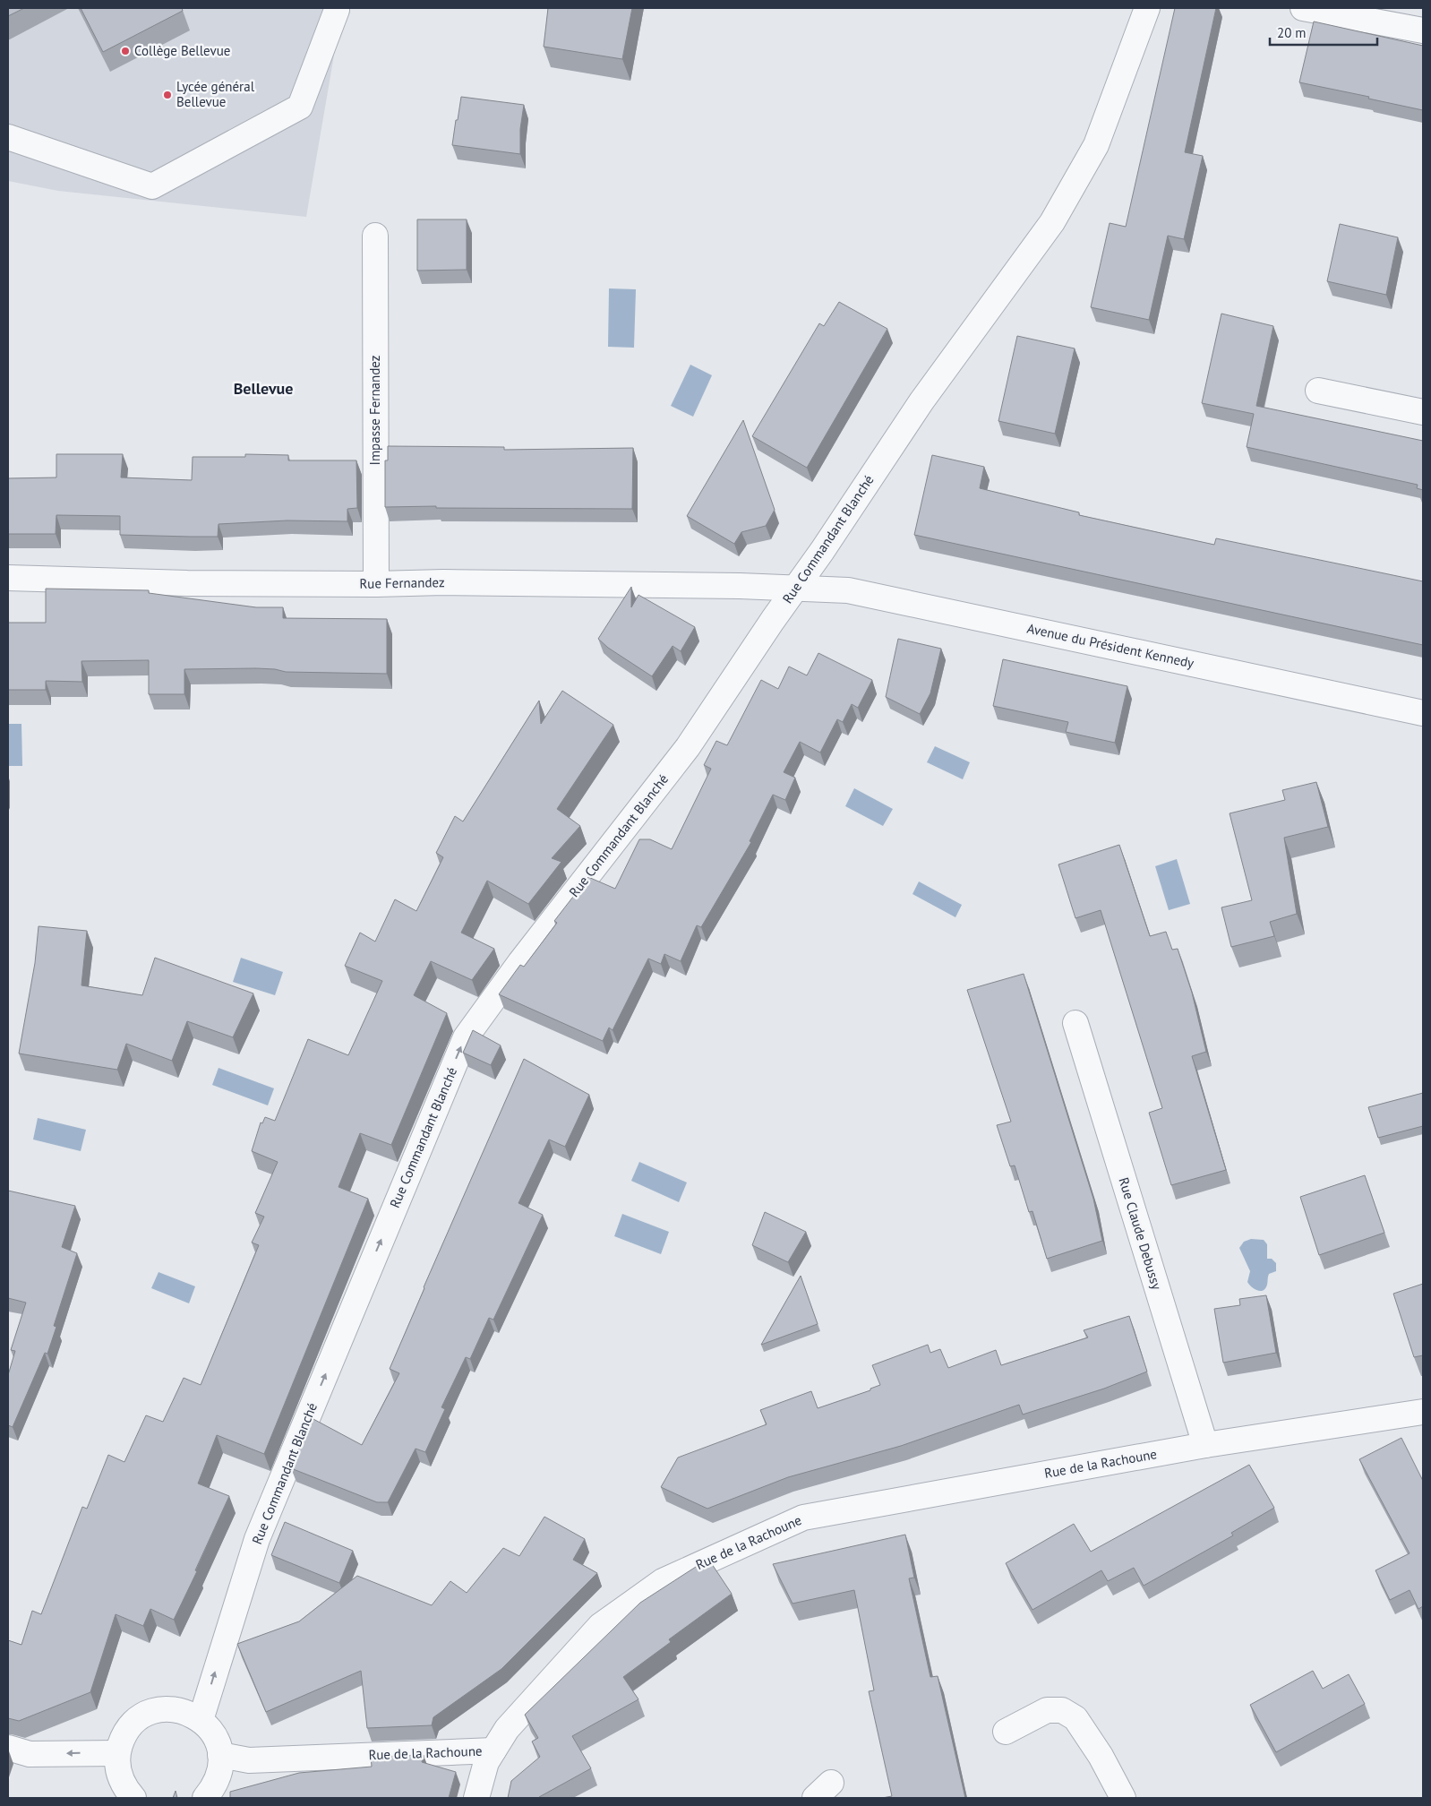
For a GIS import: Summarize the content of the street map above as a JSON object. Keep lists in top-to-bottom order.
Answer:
{
  "streets": {
    "street": [
      "Impasse Fernandez",
      "Rue Commandant Blanché",
      "Rue Fernandez",
      "Avenue du Président Kennedy",
      "Rue Claude Debussy",
      "Rue de la Rachoune"
    ]
  },
  "crossings": [
    ["Impasse Fernandez", "Rue Fernandez"],
    ["Rue Commandant Blanché", "Rue Fernandez"],
    ["Rue Commandant Blanché", "Avenue du Président Kennedy"],
    ["Rue Fernandez", "Avenue du Président Kennedy"],
    ["Rue Claude Debussy", "Rue de la Rachoune"]
  ],
  "one_way": ["Rue Commandant Blanché"],
  "districts": ["Bellevue"],
  "places": ["Collège Bellevue", "Lycée général Bellevue"],
  "scale_bar": "20 m"
}
